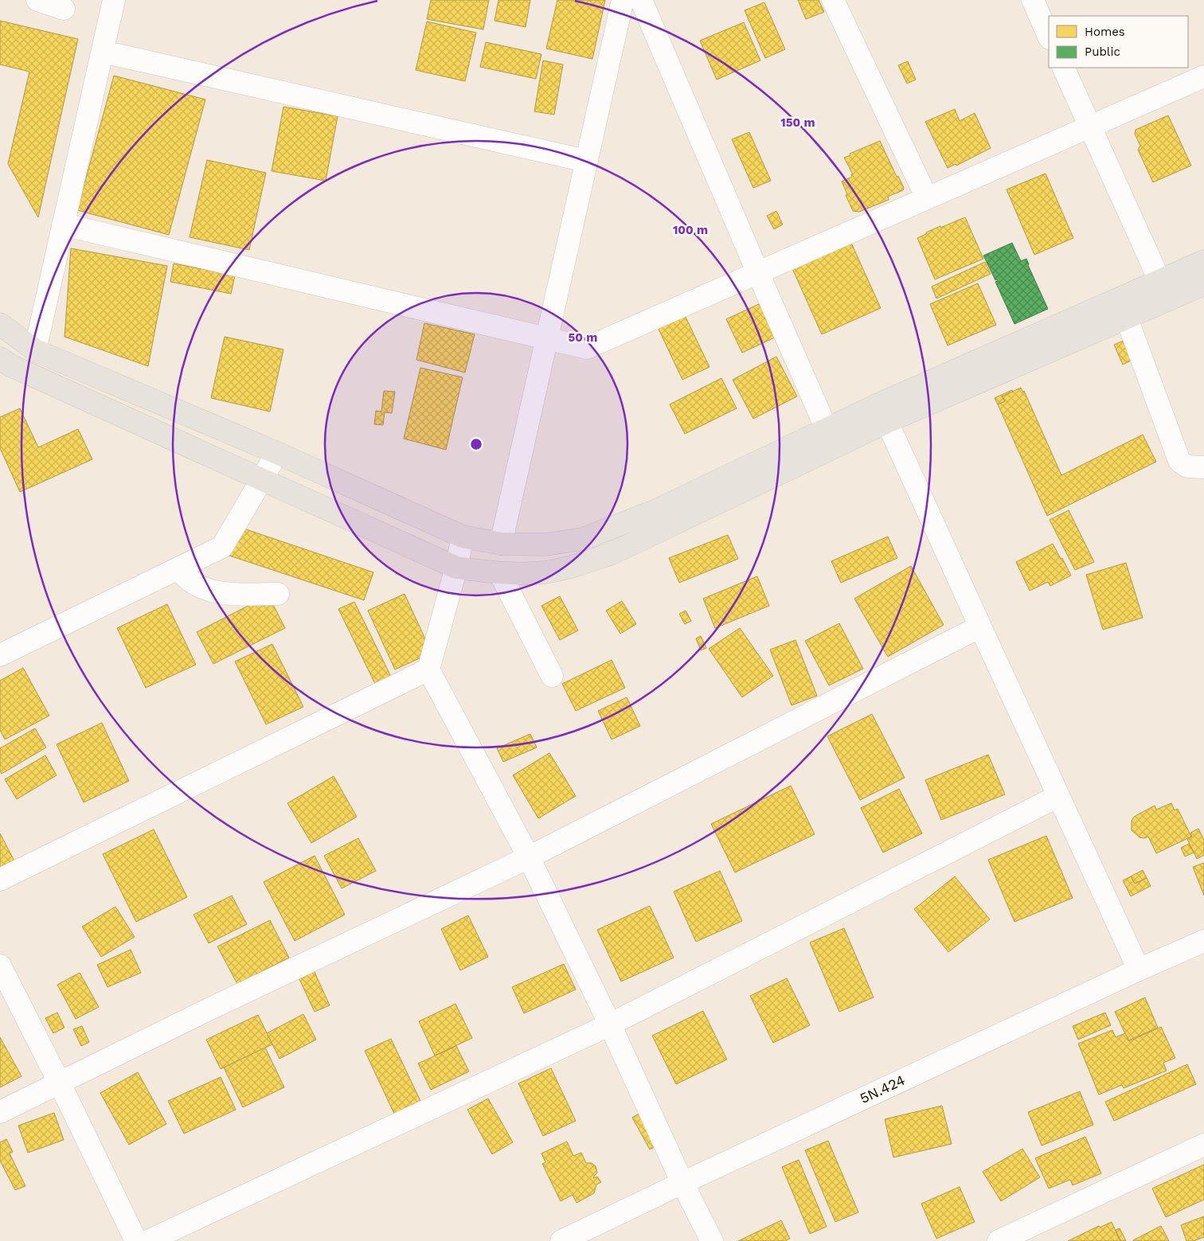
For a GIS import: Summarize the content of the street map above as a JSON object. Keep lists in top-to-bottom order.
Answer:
{
  "streets": {
    "street": ["5N.424"]
  },
  "legend": ["Homes", "Public"],
  "rings": ["150 m", "100 m", "50 m"]
}
